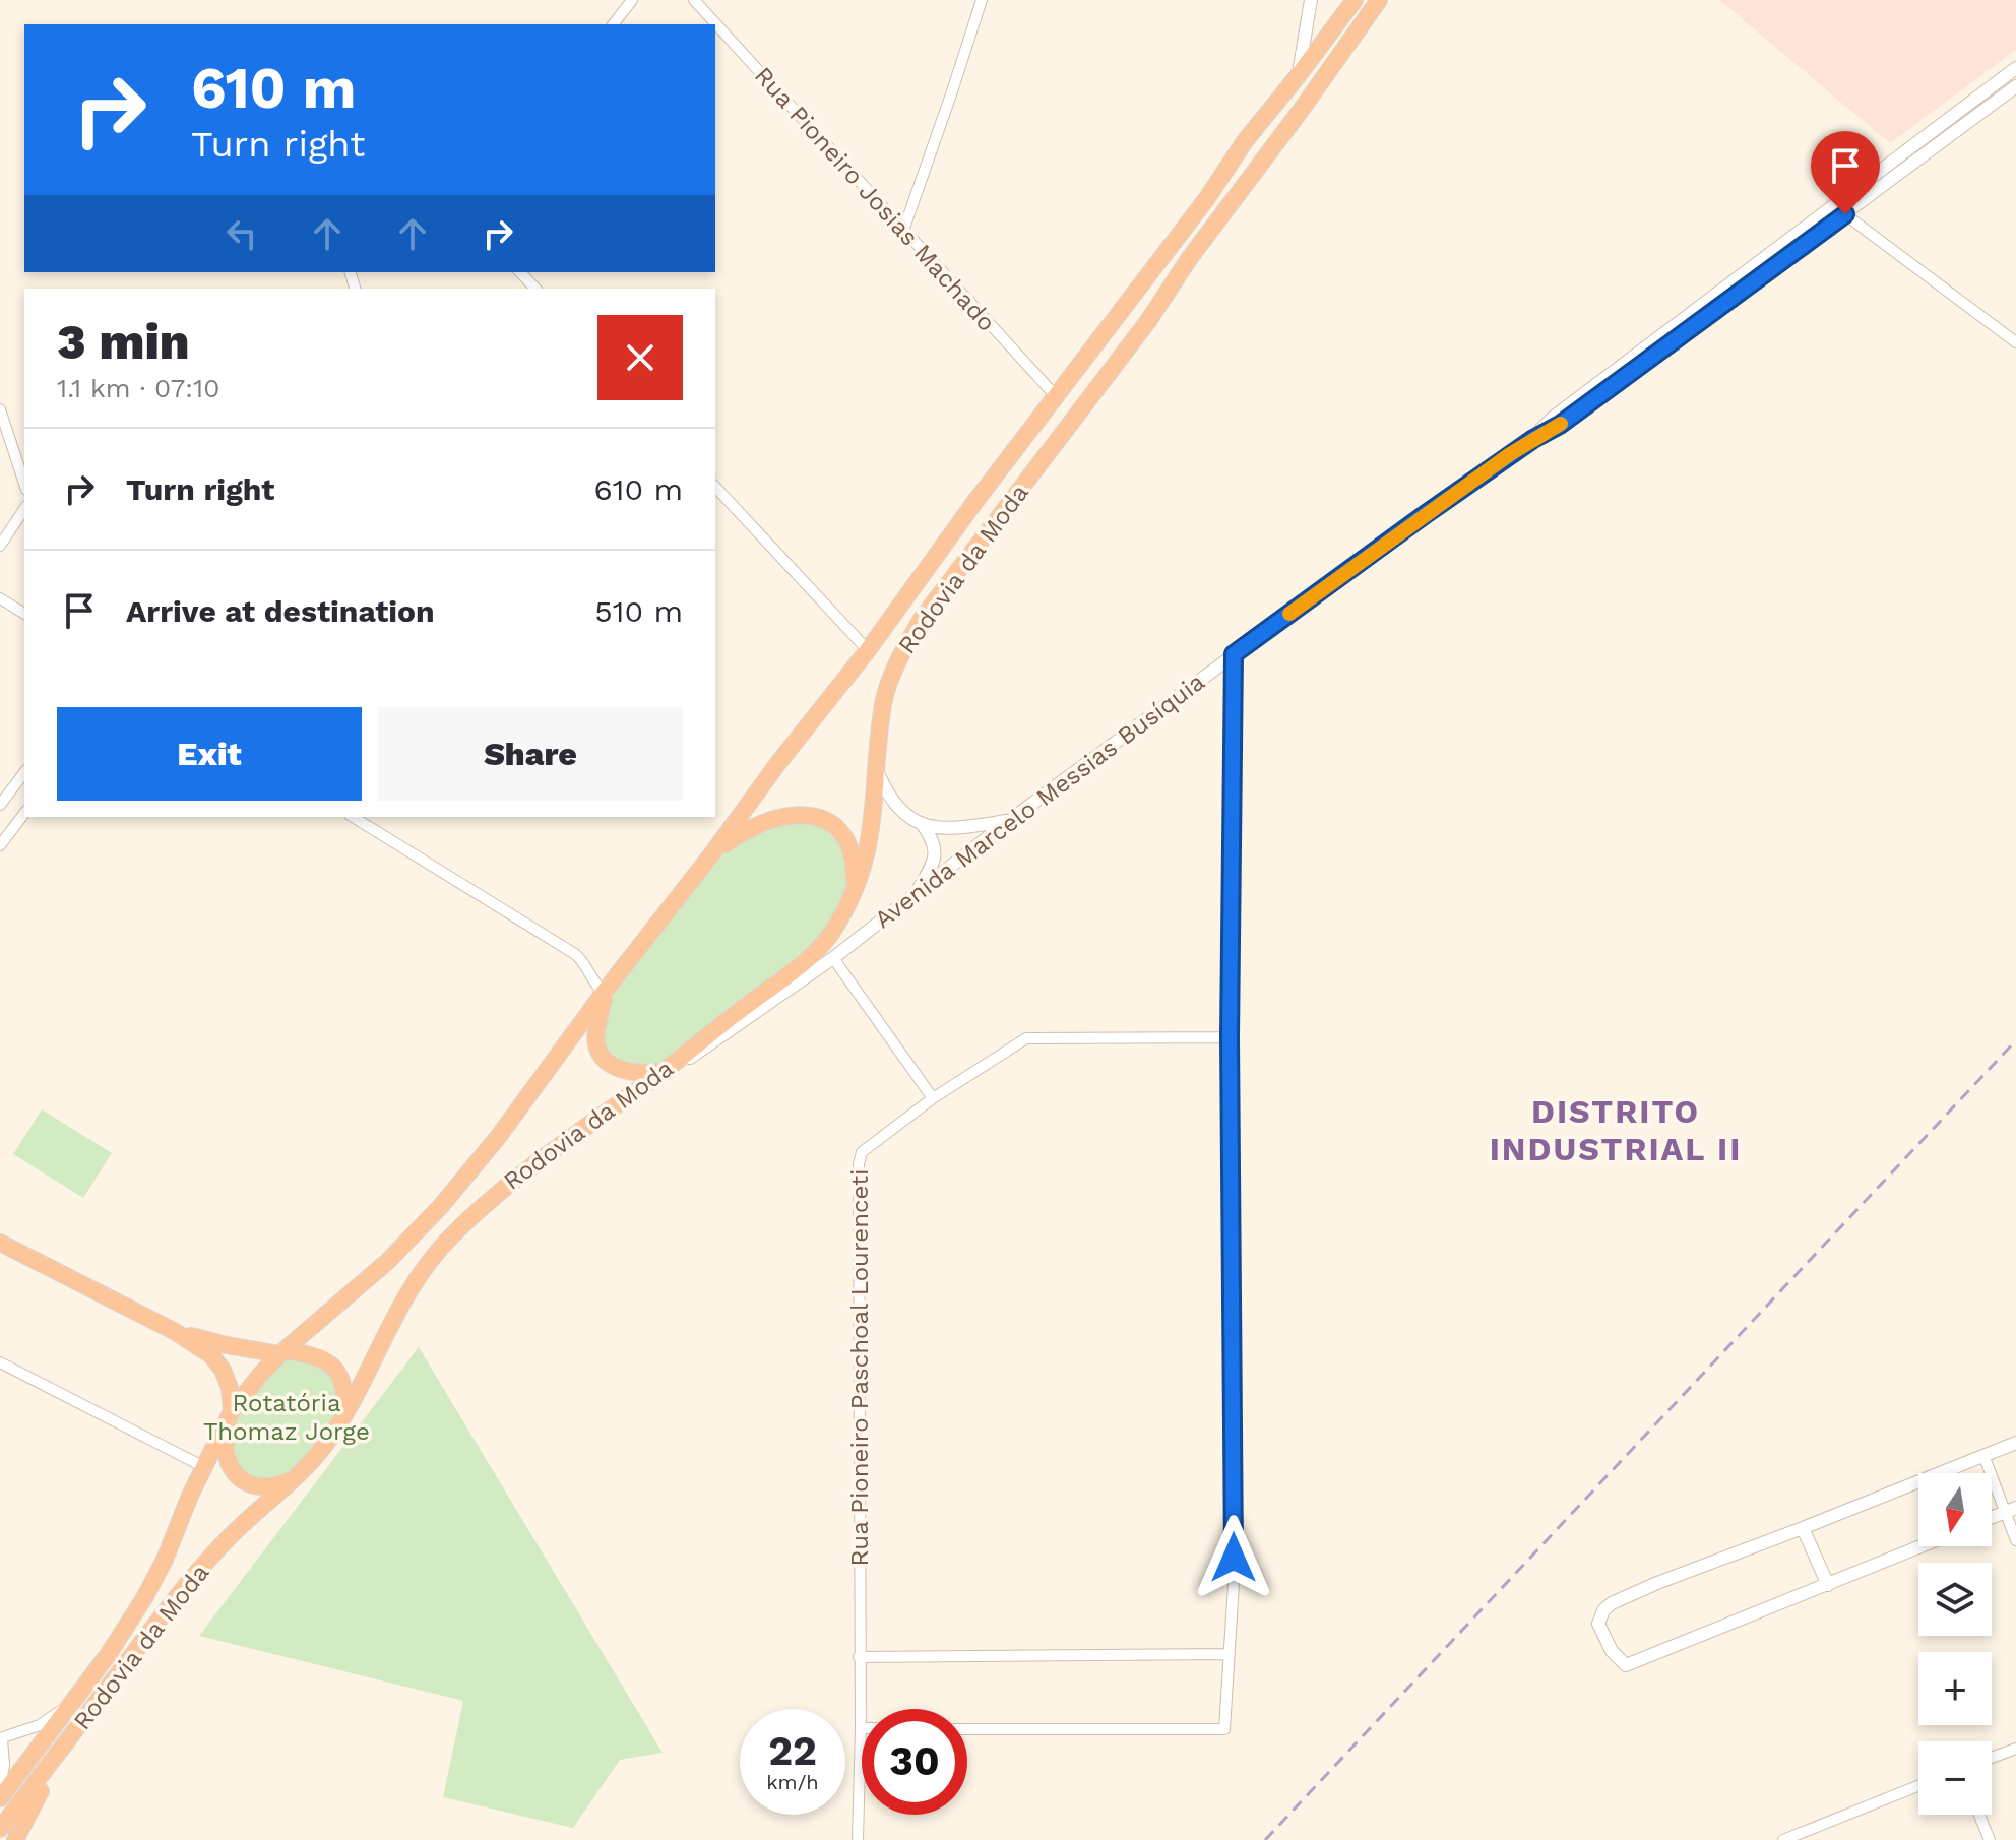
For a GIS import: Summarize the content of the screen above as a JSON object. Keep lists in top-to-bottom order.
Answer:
{
  "streets": {
    "highway": ["Rodovia da Moda"],
    "street": ["Rua Pioneiro Josias Machado", "Avenida Marcelo Messias Busíquia", "Rua Pioneiro Paschoal Lourenceti"]
  },
  "crossings": [
    ["Rua Pioneiro Josias Machado", "Rodovia da Moda"],
    ["Rodovia da Moda", "Avenida Marcelo Messias Busíquia"]
  ],
  "districts": ["DISTRITO INDUSTRIAL II"],
  "parks": ["Rotatória Thomaz Jorge"],
  "north": "bottom",
  "page": {
    "turn": ["610 m", "Turn right"],
    "heading": ["3 min", "1.1 km · 07:10"],
    "list": [
      {
        "name": "Turn right",
        "value": "610 m"
      },
      {
        "name": "Arrive at destination",
        "value": "510 m"
      }
    ],
    "buttons": ["Exit", "Share"],
    "map_buttons": ["+", "−"],
    "speed": "22 km/h",
    "limit": "30"
  }
}
